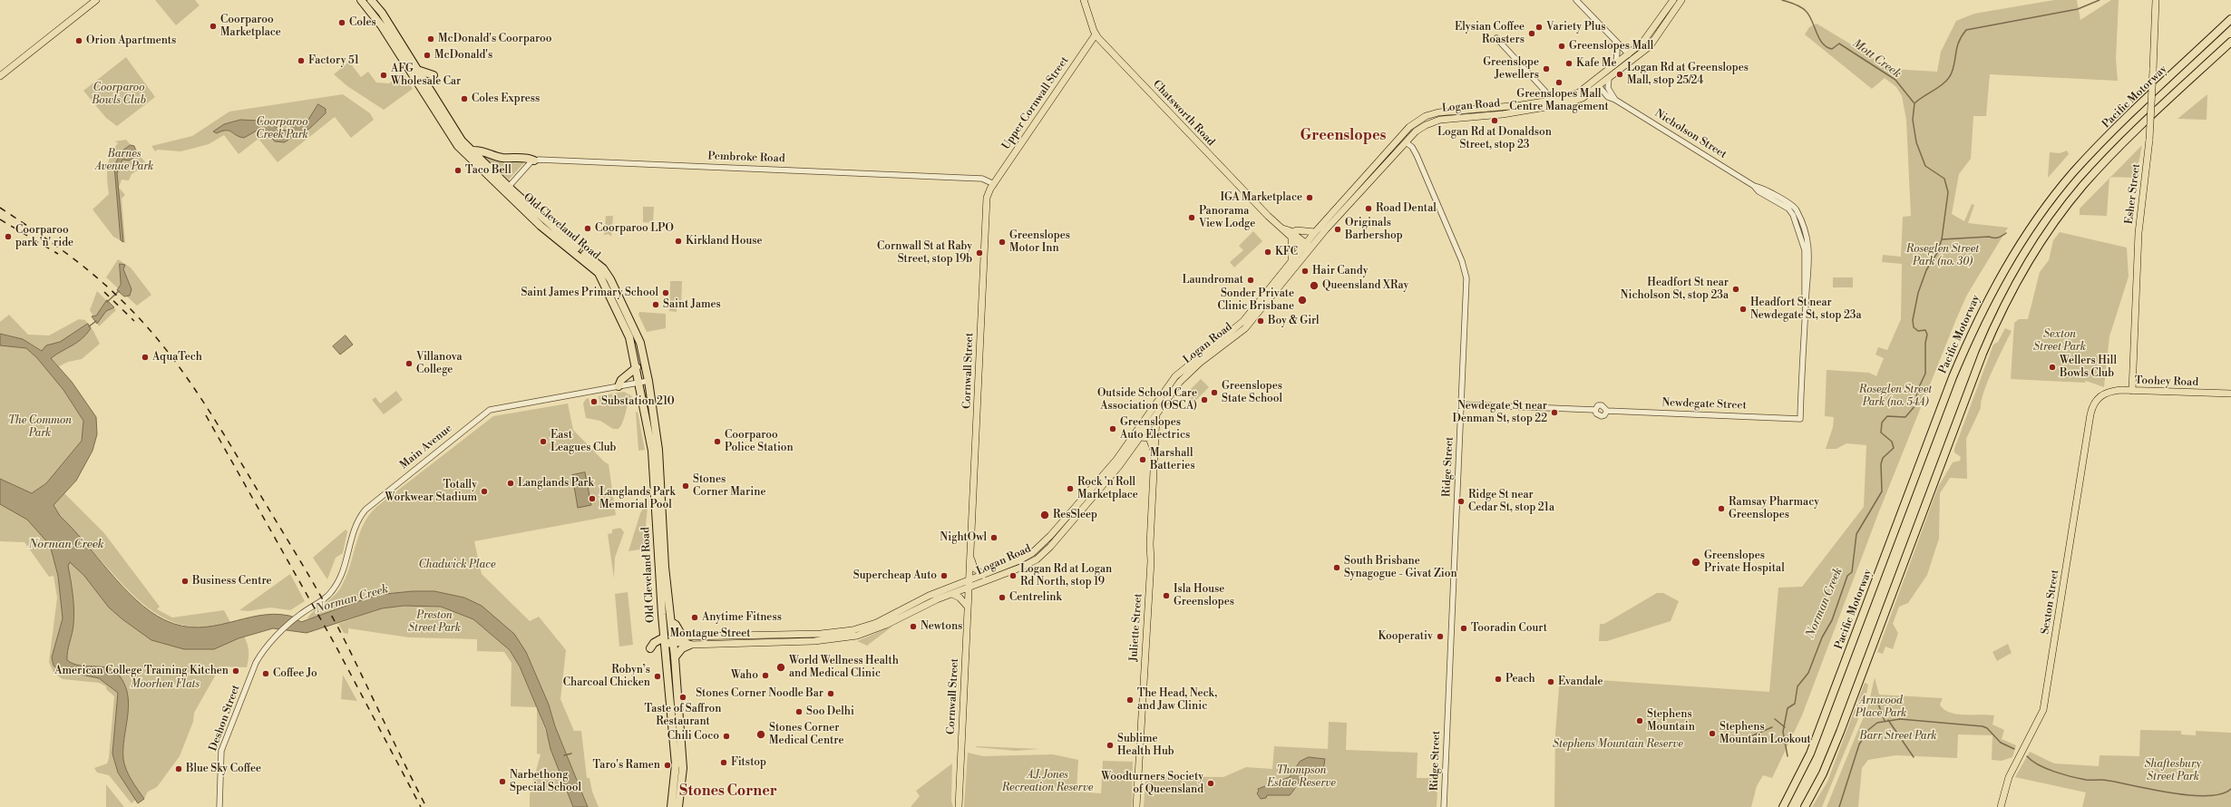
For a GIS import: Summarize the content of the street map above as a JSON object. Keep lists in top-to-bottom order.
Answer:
{
  "streets": {
    "highway": ["Pacific Motorway", "Old Cleveland Road"],
    "main road": [
      "Upper Cornwall Street",
      "Logan Road",
      "Chatsworth Road",
      "Esher Street",
      "Cornwall Street",
      "Toohey Road",
      "Sexton Street",
      "Juliette Street",
      "Montague Street"
    ],
    "street": [
      "Nicholson Street",
      "Pembroke Road",
      "Newdegate Street",
      "Main Avenue",
      "Ridge Street",
      "Deshon Street"
    ]
  },
  "crossings": [
    ["Upper Cornwall Street", "Chatsworth Road"],
    ["Upper Cornwall Street", "Pembroke Road"],
    ["Upper Cornwall Street", "Cornwall Street"],
    ["Logan Road", "Chatsworth Road"],
    ["Logan Road", "Nicholson Street"],
    ["Logan Road", "Cornwall Street"],
    ["Logan Road", "Ridge Street"],
    ["Logan Road", "Juliette Street"],
    ["Logan Road", "Montague Street"],
    ["Nicholson Street", "Newdegate Street"],
    ["Pembroke Road", "Cornwall Street"],
    ["Esher Street", "Toohey Road"],
    ["Old Cleveland Road", "Main Avenue"],
    ["Old Cleveland Road", "Montague Street"],
    ["Toohey Road", "Sexton Street"],
    ["Main Avenue", "Deshon Street"]
  ],
  "districts": ["Greenslopes", "Stones Corner"],
  "water": ["Mott Creek", "Norman Creek"],
  "parks": [
    "Coorparoo Bowls Club",
    "Coorparoo Creek Park",
    "Barnes Avenue Park",
    "Roseglen Street Park (no. 30)",
    "Sexton Street Park",
    "Roseglen Street Park (no. 54A)",
    "The Common Park",
    "Chadwick Place",
    "Preston Street Park",
    "Moorhen Flats",
    "Arnwood Place Park",
    "Barr Street Park",
    "Stephens Mountain Reserve",
    "Shaftesbury Street Park",
    "Thompson Estate Reserve",
    "A.J. Jones Recreation Reserve"
  ],
  "places": [
    "Coles",
    "Coorparoo Marketplace",
    "Variety Plus",
    "Elysian Coffee Roasters",
    "McDonald's Coorparoo",
    "Orion Apartments",
    "Greenslopes Mall",
    "McDonald's",
    "Factory 51",
    "Kafe Me",
    "Greenslope Jewellers",
    "Logan Rd at Greenslopes Mall, stop 25/24",
    "AFG Wholesale Car",
    "Greenslopes Mall Centre Management",
    "Coles Express",
    "Logan Rd at Donaldson Street, stop 23",
    "Taco Bell",
    "IGA Marketplace",
    "Road Dental",
    "Panorama View Lodge",
    "Coorparoo LPO",
    "Originals Barbershop",
    "Coorparoo park 'n' ride",
    "Kirkland House",
    "Greenslopes Motor Inn",
    "KFC",
    "Cornwall St at Raby Street, stop 19b",
    "Hair Candy",
    "Laundromat",
    "Queensland XRay",
    "Headfort St near Nicholson St, stop 23a",
    "Saint James Primary School",
    "Sonder Private Clinic Brisbane",
    "Saint James",
    "Headfort St near Newdegate St, stop 23a",
    "Boy & Girl",
    "AquaTech",
    "Villanova College",
    "Wellers Hill Bowls Club",
    "Greenslopes State School",
    "Outside School Care Association (OSCA)",
    "Substation 210",
    "Newdegate St near Denman St, stop 22",
    "Greenslopes Auto Electrics",
    "East Leagues Club",
    "Coorparoo Police Station",
    "Marshall Batteries",
    "Langlands Park",
    "Stones Corner Marine",
    "Rock 'n Roll Marketplace",
    "Totally Workwear Stadium",
    "Langlands Park Memorial Pool",
    "Ridge St near Cedar St, stop 21a",
    "Ramsay Pharmacy Greenslopes",
    "ResSleep",
    "NightOwl",
    "Greenslopes Private Hospital",
    "South Brisbane Synagogue - Givat Zion",
    "Supercheap Auto",
    "Logan Rd at Logan Rd North, stop 19",
    "Business Centre",
    "Isla House Greenslopes",
    "Centrelink",
    "Anytime Fitness",
    "Newtons",
    "Tooradin Court",
    "Kooperativ",
    "World Wellness Health and Medical Clinic",
    "American College Training Kitchen",
    "Coffee Jo",
    "Waho",
    "Robyn’s Charcoal Chicken",
    "Peach",
    "Evandale",
    "Stones Corner Noodle Bar",
    "Taste of Saffron Restaurant",
    "The Head, Neck, and Jaw Clinic",
    "Soo Delhi",
    "Stephens Mountain",
    "Stephens Mountain Lookout",
    "Stones Corner Medical Centre",
    "Chili Coco",
    "Sublime Health Hub",
    "Fitstop",
    "Taro's Ramen",
    "Blue Sky Coffee",
    "Narbethong Special School",
    "Woodturners Society of Queensland"
  ]
}
